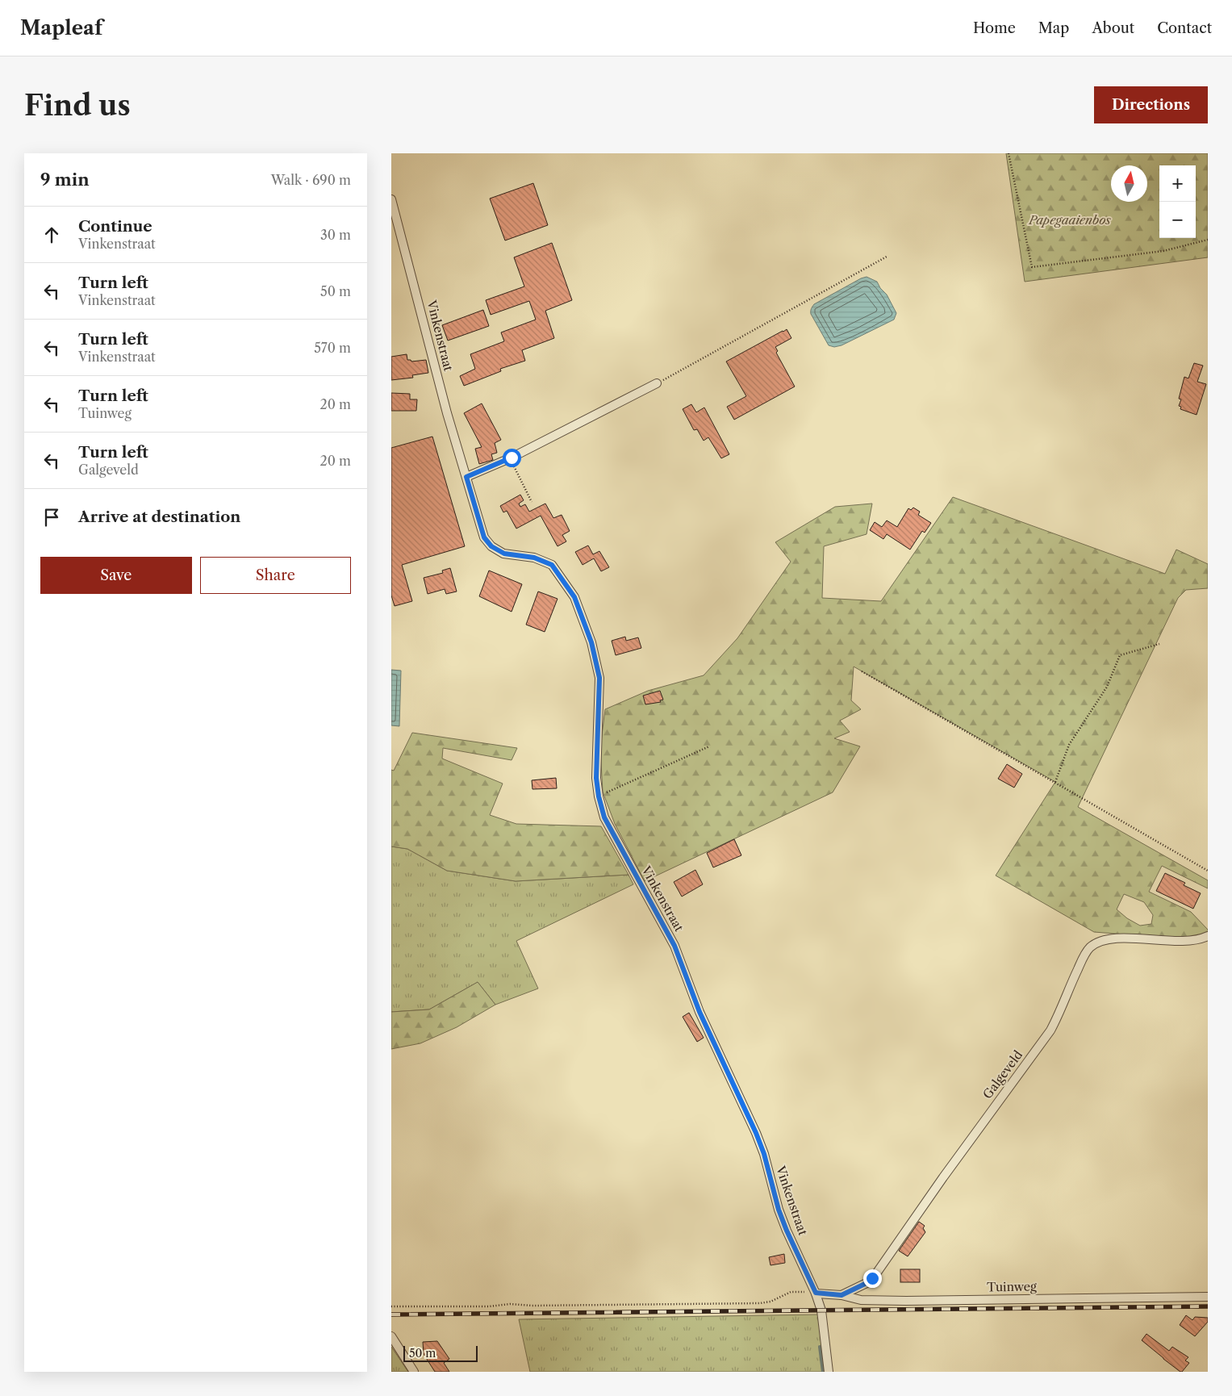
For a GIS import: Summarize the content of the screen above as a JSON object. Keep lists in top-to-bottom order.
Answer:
{
  "streets": {
    "street": ["Vinkenstraat", "Galgeveld", "Tuinweg"]
  },
  "crossings": [
    ["Vinkenstraat", "Tuinweg"],
    ["Galgeveld", "Tuinweg"]
  ],
  "parks": ["Papegaaienbos"],
  "scale_bar": "50 m",
  "north": "top",
  "page": {
    "header": "Mapleaf",
    "nav": [
      "Home",
      "Map",
      "About",
      "Contact"
    ],
    "buttons": [
      "Directions",
      ["Save", "Share"]
    ],
    "title": "Find us",
    "heading": ["9 min", "Walk · 690 m"],
    "map_buttons": ["+", "−"],
    "list": [
      ["Continue", "Vinkenstraat", "30 m"],
      ["Turn left", "Vinkenstraat", "50 m"],
      ["Turn left", "Vinkenstraat", "570 m"],
      ["Turn left", "Tuinweg", "20 m"],
      ["Turn left", "Galgeveld", "20 m"],
      "Arrive at destination"
    ],
    "scale": "50 m"
  }
}
